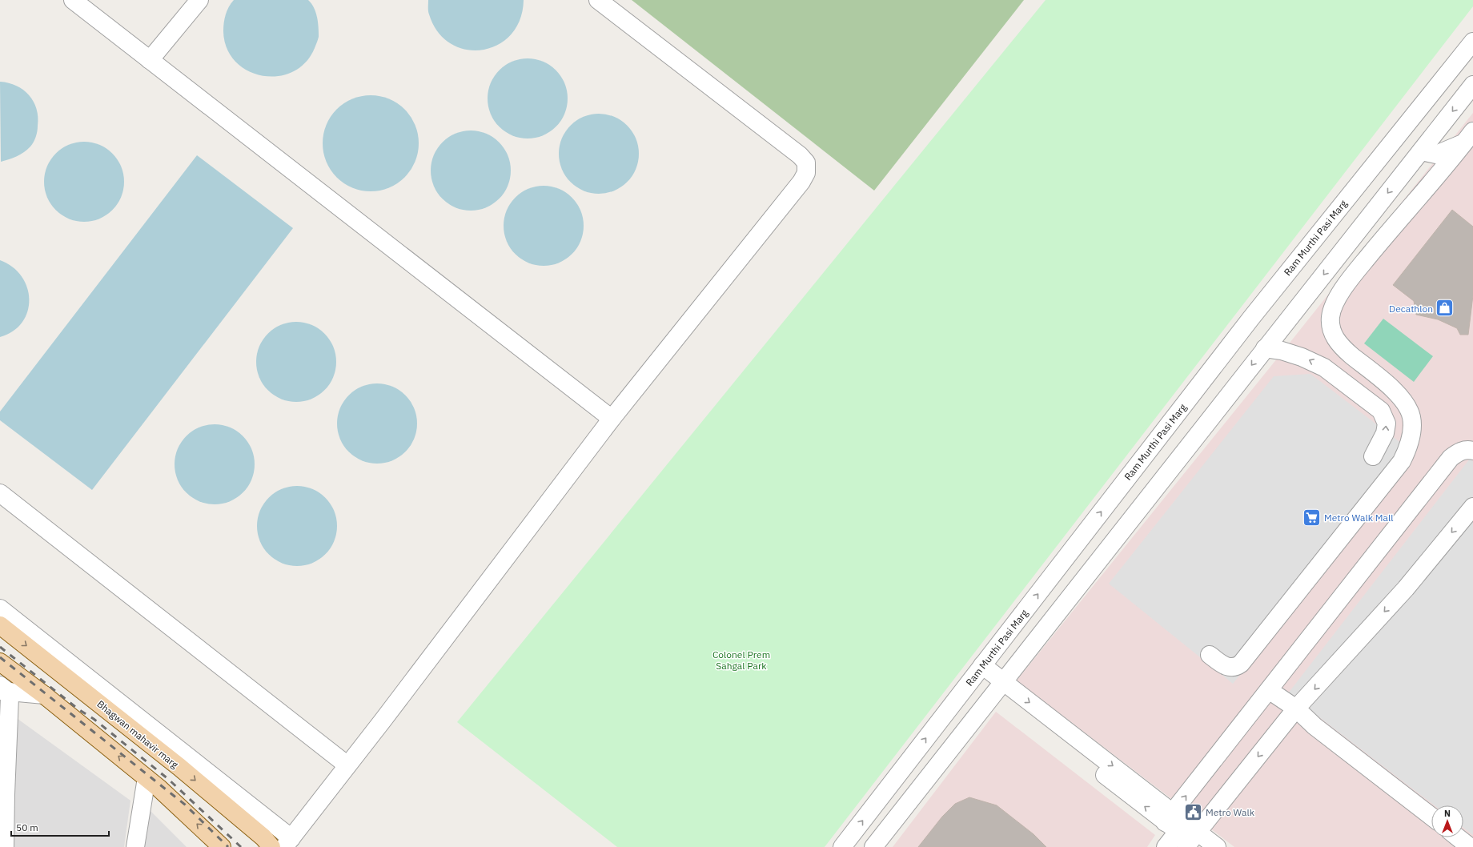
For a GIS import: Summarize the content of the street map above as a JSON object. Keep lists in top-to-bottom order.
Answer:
{
  "streets": {
    "main road": ["Bhagwan mahavir marg"],
    "street": ["Ram Murthi Pasi Marg"]
  },
  "parks": ["Colonel Prem Sahgal Park"],
  "places": {
    "shop": ["Decathlon"],
    "supermarket": ["Metro Walk Mall"],
    "public building": ["Metro Walk"]
  },
  "scale_bar": "50 m",
  "north": "top"
}
